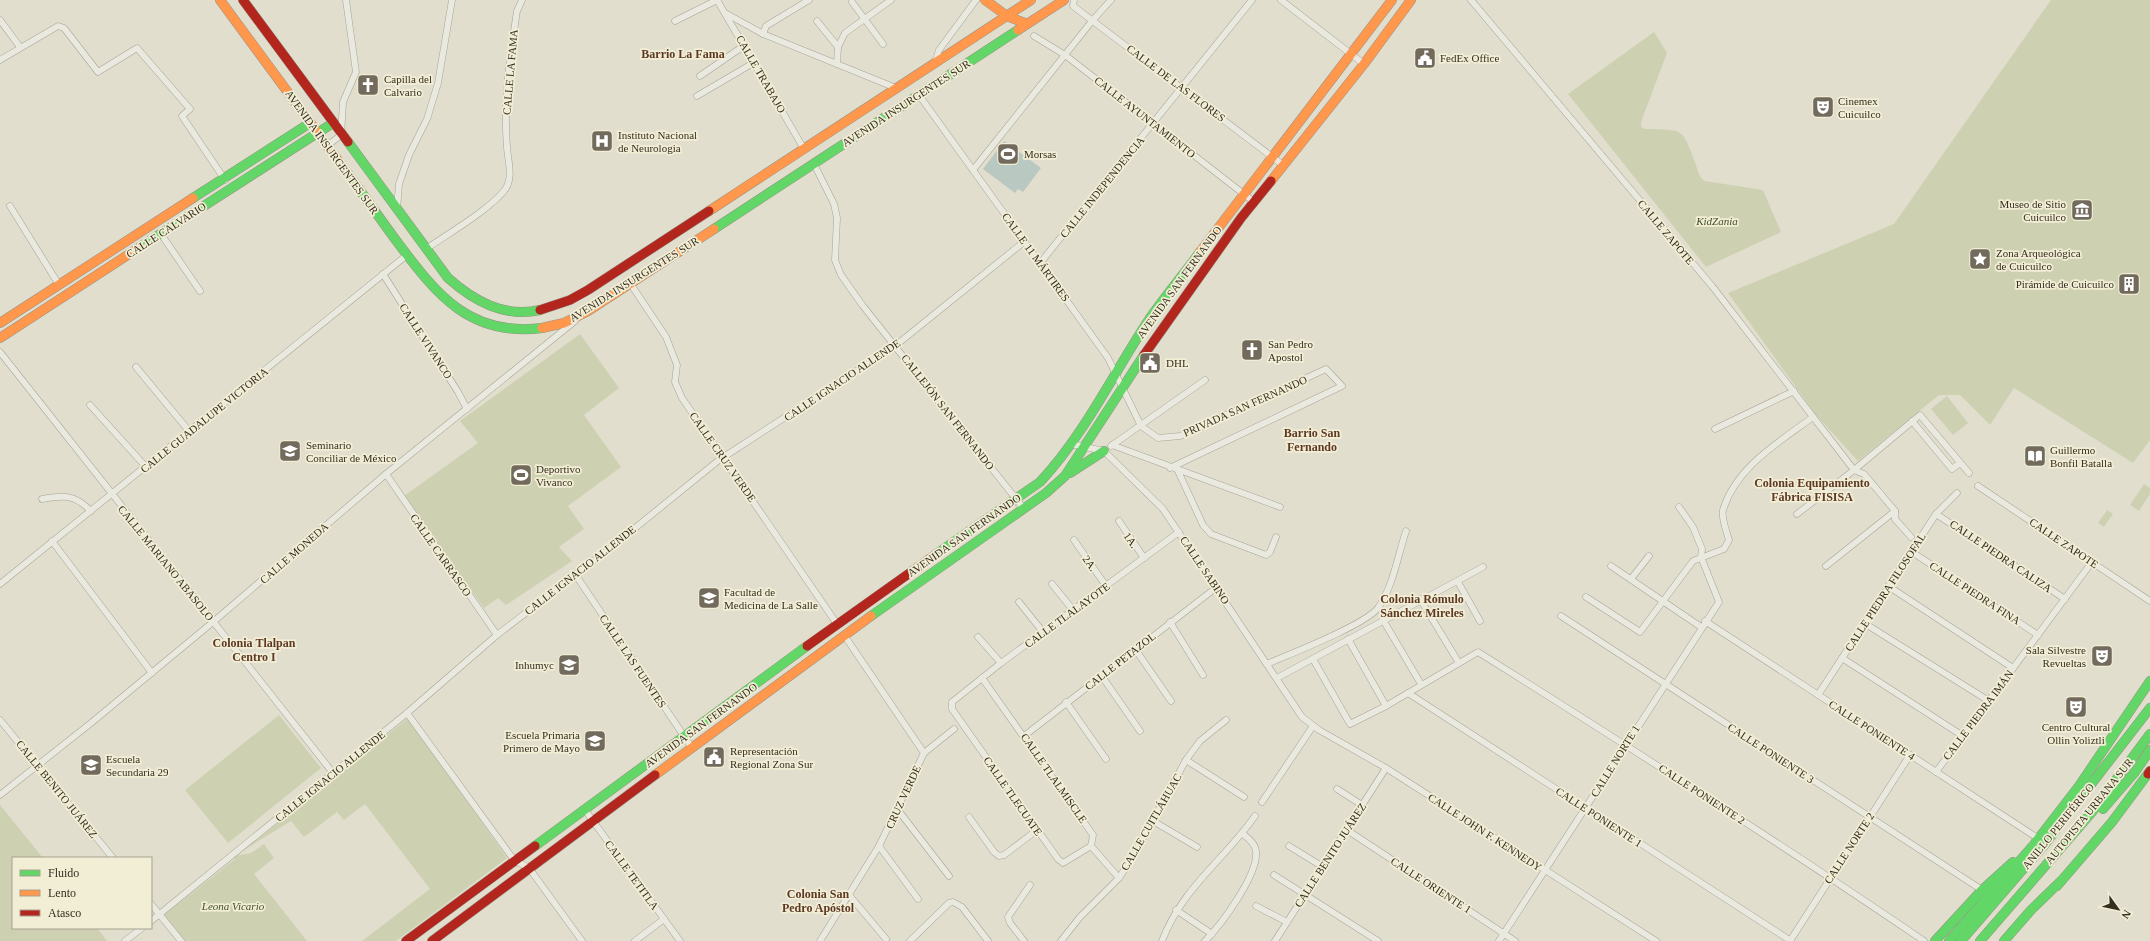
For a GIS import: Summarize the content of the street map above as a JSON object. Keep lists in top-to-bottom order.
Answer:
{
  "streets": {
    "main road": [
      "AVENIDA INSURGENTES SUR",
      "CALLE CALVARIO",
      "AVENIDA SAN FERNANDO",
      "AUTOPISTA URBANA SUR",
      "ANILLO PERIFÉRICO"
    ],
    "street": [
      "CALLE LA FAMA",
      "CALLE TRABAJO",
      "CALLE DE LAS FLORES",
      "CALLE AYUNTAMIENTO",
      "CALLE INDEPENDENCIA",
      "CALLE ZAPOTE",
      "CALLE 11 MÁRTIRES",
      "CALLE VIVANCO",
      "CALLE IGNACIO ALLENDE",
      "PRIVADA SAN FERNANDO",
      "CALLEJÓN SAN FERNANDO",
      "CALLE GUADALUPE VICTORIA",
      "CALLE CRUZ VERDE",
      "1A.",
      "CALLE MONEDA",
      "CALLE CARRASCO",
      "CALLE PIEDRA CALIZA",
      "CALLE MARIANO ABASOLO",
      "2A.",
      "CALLE SABINO",
      "CALLE PIEDRA FILOSOFAL",
      "CALLE PIEDRA FINA",
      "CALLE TLALAYOTE",
      "CALLE LAS FUENTES",
      "CALLE PETAZOL",
      "CALLE PIEDRA IMÁN",
      "CALLE PONIENTE 4",
      "CALLE PONIENTE 3",
      "CALLE NORTE 1",
      "CALLE TLALMISCLE",
      "CALLE BENITO JUÁREZ",
      "CALLE PONIENTE 2",
      "CALLE TLECUATE",
      "CRUZ VERDE",
      "CALLE PONIENTE 1",
      "CALLE CUITLÁHUAC",
      "CALLE JOHN F. KENNEDY",
      "CALLE NORTE 2",
      "CALLE TETITLA",
      "CALLE ORIENTE 1"
    ]
  },
  "crossings": [
    ["CALLE LA FAMA", "AVENIDA INSURGENTES SUR"],
    ["CALLE TRABAJO", "AVENIDA INSURGENTES SUR"],
    ["CALLE DE LAS FLORES", "CALLE INDEPENDENCIA"],
    ["CALLE DE LAS FLORES", "AVENIDA SAN FERNANDO"],
    ["AVENIDA INSURGENTES SUR", "CALLE CALVARIO"],
    ["AVENIDA INSURGENTES SUR", "CALLE 11 MÁRTIRES"],
    ["AVENIDA INSURGENTES SUR", "CALLEJÓN SAN FERNANDO"],
    ["AVENIDA INSURGENTES SUR", "CALLE GUADALUPE VICTORIA"],
    ["AVENIDA INSURGENTES SUR", "CALLE CRUZ VERDE"],
    ["AVENIDA INSURGENTES SUR", "CALLE MONEDA"],
    ["CALLE AYUNTAMIENTO", "CALLE INDEPENDENCIA"],
    ["CALLE AYUNTAMIENTO", "AVENIDA SAN FERNANDO"],
    ["CALLE INDEPENDENCIA", "CALLE 11 MÁRTIRES"],
    ["CALLE ZAPOTE", "CALLE PIEDRA IMÁN"],
    ["CALLE 11 MÁRTIRES", "AVENIDA SAN FERNANDO"],
    ["CALLE 11 MÁRTIRES", "CALLE IGNACIO ALLENDE"],
    ["CALLE 11 MÁRTIRES", "PRIVADA SAN FERNANDO"],
    ["AVENIDA SAN FERNANDO", "CALLEJÓN SAN FERNANDO"],
    ["AVENIDA SAN FERNANDO", "CALLE CRUZ VERDE"],
    ["AVENIDA SAN FERNANDO", "CALLE LAS FUENTES"],
    ["AVENIDA SAN FERNANDO", "CRUZ VERDE"],
    ["AVENIDA SAN FERNANDO", "CALLE TETITLA"],
    ["CALLE VIVANCO", "CALLE GUADALUPE VICTORIA"],
    ["CALLE VIVANCO", "CALLE MONEDA"],
    ["CALLE IGNACIO ALLENDE", "CALLEJÓN SAN FERNANDO"],
    ["CALLE IGNACIO ALLENDE", "CALLE CRUZ VERDE"],
    ["CALLE IGNACIO ALLENDE", "CALLE CARRASCO"],
    ["CALLE IGNACIO ALLENDE", "CALLE MARIANO ABASOLO"],
    ["CALLE IGNACIO ALLENDE", "CALLE LAS FUENTES"],
    ["CALLE GUADALUPE VICTORIA", "CALLE MARIANO ABASOLO"],
    ["1A.", "CALLE TLALAYOTE"],
    ["CALLE MONEDA", "CALLE CARRASCO"],
    ["CALLE MONEDA", "CALLE MARIANO ABASOLO"],
    ["CALLE MONEDA", "CALLE BENITO JUÁREZ"],
    ["CALLE PIEDRA CALIZA", "CALLE PIEDRA FILOSOFAL"],
    ["CALLE PIEDRA CALIZA", "CALLE PIEDRA IMÁN"],
    ["2A.", "CALLE TLALAYOTE"],
    ["CALLE SABINO", "CALLE TLALAYOTE"],
    ["CALLE SABINO", "CALLE PETAZOL"],
    ["CALLE SABINO", "CALLE JOHN F. KENNEDY"],
    ["CALLE PIEDRA FILOSOFAL", "CALLE PIEDRA FINA"],
    ["CALLE PIEDRA FILOSOFAL", "CALLE PONIENTE 4"],
    ["CALLE PIEDRA FINA", "CALLE PIEDRA IMÁN"],
    ["CALLE TLALAYOTE", "CALLE TLALMISCLE"],
    ["CALLE TLALAYOTE", "CALLE TLECUATE"],
    ["CALLE PETAZOL", "CALLE TLALMISCLE"],
    ["CALLE PIEDRA IMÁN", "CALLE PONIENTE 4"],
    ["CALLE PONIENTE 4", "CALLE NORTE 1"],
    ["CALLE PONIENTE 4", "ANILLO PERIFÉRICO"],
    ["CALLE PONIENTE 4", "CALLE NORTE 2"],
    ["CALLE PONIENTE 3", "CALLE NORTE 1"],
    ["CALLE PONIENTE 3", "CALLE NORTE 2"],
    ["CALLE NORTE 1", "CALLE PONIENTE 2"],
    ["CALLE NORTE 1", "CALLE PONIENTE 1"],
    ["CALLE NORTE 1", "CALLE JOHN F. KENNEDY"],
    ["CALLE NORTE 1", "CALLE ORIENTE 1"],
    ["CALLE TLALMISCLE", "CALLE TLECUATE"],
    ["CALLE BENITO JUÁREZ", "CALLE JOHN F. KENNEDY"],
    ["CALLE BENITO JUÁREZ", "CALLE ORIENTE 1"],
    ["CALLE PONIENTE 2", "CALLE NORTE 2"],
    ["CALLE PONIENTE 1", "CALLE NORTE 2"]
  ],
  "districts": [
    "Barrio La Fama",
    "Barrio San Fernando",
    "Colonia Equipamiento Fábrica FISISA",
    "Colonia Rómulo Sánchez Mireles",
    "Colonia Tlalpan Centro I",
    "Colonia San Pedro Apóstol"
  ],
  "parks": ["KidZania", "Leona Vicario"],
  "places": {
    "public building": ["FedEx Office", "DHL", "Representación Regional Zona Sur"],
    "church": ["Capilla del Calvario", "San Pedro Apostol"],
    "theatre": ["Cinemex Cuicuilco", "Sala Silvestre Revueltas", "Centro Cultural Ollin Yoliztli"],
    "hospital": ["Instituto Nacional de Neurologia"],
    "sports": ["Morsas", "Deportivo Vivanco"],
    "museum": ["Museo de Sitio Cuicuilco"],
    "place": ["Zona Arqueológica de Cuicuilco"],
    "building": ["Pirámide de Cuicuilco"],
    "school or university": [
      "Seminario Conciliar de México",
      "Facultad de Medicina de La Salle",
      "Inhumyc",
      "Escuela Primaria Primero de Mayo",
      "Escuela Secundaria 29"
    ],
    "library": ["Guillermo Bonfil Batalla"]
  },
  "legend": ["Fluido", "Lento", "Atasco"],
  "north": "bottom right"
}
